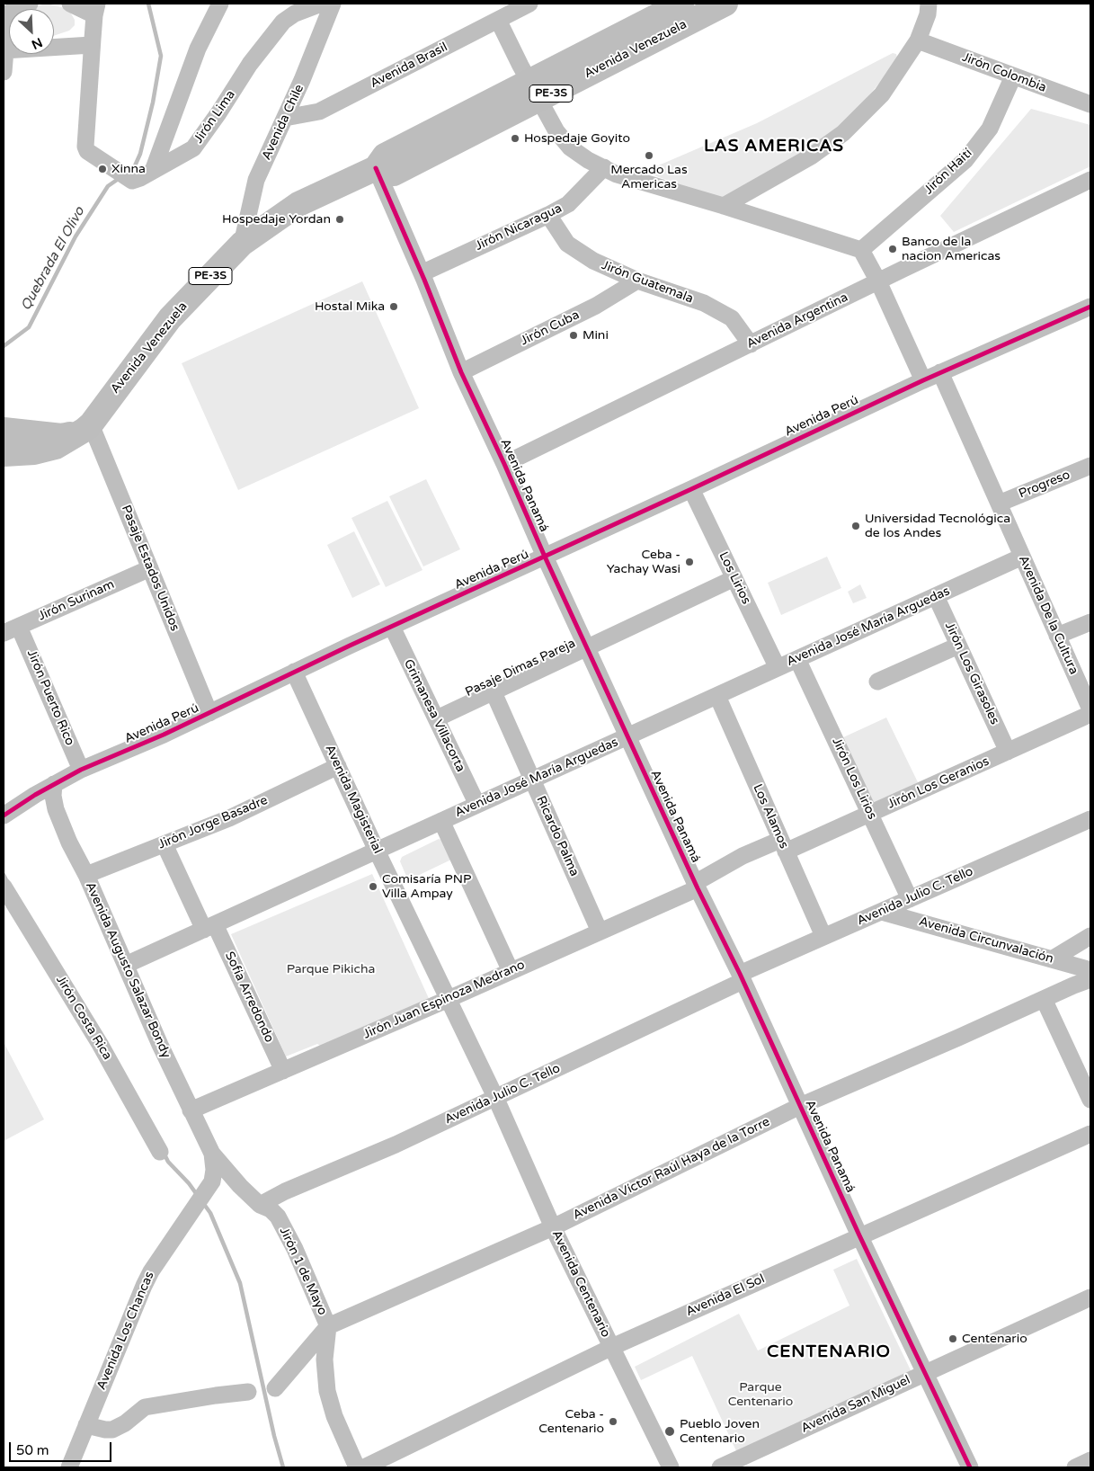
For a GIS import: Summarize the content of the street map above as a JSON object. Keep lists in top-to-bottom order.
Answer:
{
  "streets": {
    "highway": ["Avenida Venezuela", "PE-3S"],
    "street": [
      "Avenida Brasil",
      "Jirón Colombia",
      "Jirón Lima",
      "Avenida Chile",
      "Jirón Haití",
      "Jirón Nicaragua",
      "Jirón Guatemala",
      "Avenida Argentina",
      "Jirón Cuba",
      "Avenida Perú",
      "Progreso",
      "Avenida Panamá",
      "Pasaje Estados Unidos",
      "Los Lirios",
      "Jirón Surinam",
      "Avenida De la Cultura",
      "Avenida José María Arguedas",
      "Pasaje Dimas Pareja",
      "Jirón Los Girasoles",
      "Jirón Puerto Rico",
      "Grimanesa Villacorta",
      "Jirón Los Lirios",
      "Jirón Los Geranios",
      "Avenida Magisterial",
      "Los Alamos",
      "Jirón Jorge Basadre",
      "Ricardo Palma",
      "Avenida Julio C. Tello",
      "Avenida Circunvalación",
      "Avenida Augusto Salazar Bondy",
      "Sofía Arredondo",
      "Jirón Juan Espinoza Medrano",
      "Jirón Costa Rica",
      "Avenida Víctor Raúl Haya de la Torre",
      "Jirón 1 de Mayo",
      "Avenida Centenario",
      "Avenida El Sol",
      "Avenida Los Chancas",
      "Avenida San Miguel"
    ]
  },
  "crossings": [
    ["Avenida Venezuela", "Avenida Chile"],
    ["Avenida Venezuela", "Avenida Panamá"],
    ["Avenida Venezuela", "Pasaje Estados Unidos"],
    ["Avenida Brasil", "Avenida Chile"],
    ["Jirón Colombia", "Jirón Haití"],
    ["Jirón Nicaragua", "Jirón Guatemala"],
    ["Jirón Nicaragua", "Avenida Panamá"],
    ["Jirón Guatemala", "Avenida Argentina"],
    ["Jirón Guatemala", "Jirón Cuba"],
    ["Avenida Argentina", "Avenida Panamá"],
    ["Jirón Cuba", "Avenida Panamá"],
    ["Avenida Perú", "Avenida Panamá"],
    ["Avenida Perú", "Pasaje Estados Unidos"],
    ["Avenida Perú", "Los Lirios"],
    ["Avenida Perú", "Avenida De la Cultura"],
    ["Avenida Perú", "Jirón Puerto Rico"],
    ["Avenida Perú", "Grimanesa Villacorta"],
    ["Avenida Perú", "Avenida Magisterial"],
    ["Avenida Perú", "Avenida Augusto Salazar Bondy"],
    ["Progreso", "Avenida De la Cultura"],
    ["Avenida Panamá", "Avenida José María Arguedas"],
    ["Avenida Panamá", "Pasaje Dimas Pareja"],
    ["Avenida Panamá", "Jirón Los Geranios"],
    ["Avenida Panamá", "Avenida Julio C. Tello"],
    ["Avenida Panamá", "Jirón Juan Espinoza Medrano"],
    ["Avenida Panamá", "Avenida Víctor Raúl Haya de la Torre"],
    ["Avenida Panamá", "Avenida El Sol"],
    ["Avenida Panamá", "Avenida San Miguel"],
    ["Pasaje Estados Unidos", "Jirón Surinam"],
    ["Los Lirios", "Avenida José María Arguedas"],
    ["Los Lirios", "Pasaje Dimas Pareja"],
    ["Jirón Surinam", "Jirón Puerto Rico"],
    ["Avenida De la Cultura", "Avenida José María Arguedas"],
    ["Avenida José María Arguedas", "Jirón Los Girasoles"],
    ["Avenida José María Arguedas", "Grimanesa Villacorta"],
    ["Avenida José María Arguedas", "Jirón Los Lirios"],
    ["Avenida José María Arguedas", "Avenida Magisterial"],
    ["Avenida José María Arguedas", "Los Alamos"],
    ["Avenida José María Arguedas", "Ricardo Palma"],
    ["Avenida José María Arguedas", "Avenida Augusto Salazar Bondy"],
    ["Avenida José María Arguedas", "Sofía Arredondo"],
    ["Pasaje Dimas Pareja", "Grimanesa Villacorta"],
    ["Pasaje Dimas Pareja", "Ricardo Palma"],
    ["Jirón Los Girasoles", "Jirón Los Geranios"],
    ["Jirón Los Lirios", "Jirón Los Geranios"],
    ["Jirón Los Lirios", "Avenida Julio C. Tello"],
    ["Jirón Los Geranios", "Los Alamos"],
    ["Jirón Los Geranios", "Jirón Juan Espinoza Medrano"],
    ["Avenida Magisterial", "Jirón Jorge Basadre"],
    ["Avenida Magisterial", "Avenida Julio C. Tello"],
    ["Avenida Magisterial", "Jirón Juan Espinoza Medrano"],
    ["Avenida Magisterial", "Avenida Centenario"],
    ["Los Alamos", "Avenida Julio C. Tello"],
    ["Jirón Jorge Basadre", "Avenida Augusto Salazar Bondy"],
    ["Jirón Jorge Basadre", "Sofía Arredondo"],
    ["Ricardo Palma", "Jirón Juan Espinoza Medrano"],
    ["Avenida Julio C. Tello", "Avenida Circunvalación"],
    ["Avenida Julio C. Tello", "Jirón 1 de Mayo"],
    ["Avenida Julio C. Tello", "Avenida Centenario"],
    ["Avenida Augusto Salazar Bondy", "Jirón Juan Espinoza Medrano"],
    ["Avenida Augusto Salazar Bondy", "Jirón 1 de Mayo"],
    ["Avenida Augusto Salazar Bondy", "Avenida Los Chancas"],
    ["Sofía Arredondo", "Jirón Juan Espinoza Medrano"],
    ["Avenida Víctor Raúl Haya de la Torre", "Jirón 1 de Mayo"],
    ["Avenida Víctor Raúl Haya de la Torre", "Avenida Centenario"],
    ["Jirón 1 de Mayo", "Avenida Los Chancas"],
    ["Avenida Centenario", "Avenida El Sol"]
  ],
  "districts": ["LAS AMERICAS", "CENTENARIO"],
  "water": ["Quebrada El Olivo"],
  "parks": ["Parque Pikicha", "Parque Centenario"],
  "places": [
    "Hospedaje Goyito",
    "Mercado Las Americas",
    "Xinna",
    "Hospedaje Yordan",
    "Banco de la nacion Americas",
    "Hostal Mika",
    "Mini",
    "Universidad Tecnológica de los Andes",
    "Ceba - Yachay Wasi",
    "Comisaría PNP Villa Ampay",
    "Centenario",
    "Ceba - Centenario",
    "Pueblo Joven Centenario"
  ],
  "scale_bar": "50 m",
  "north": "bottom right"
}
